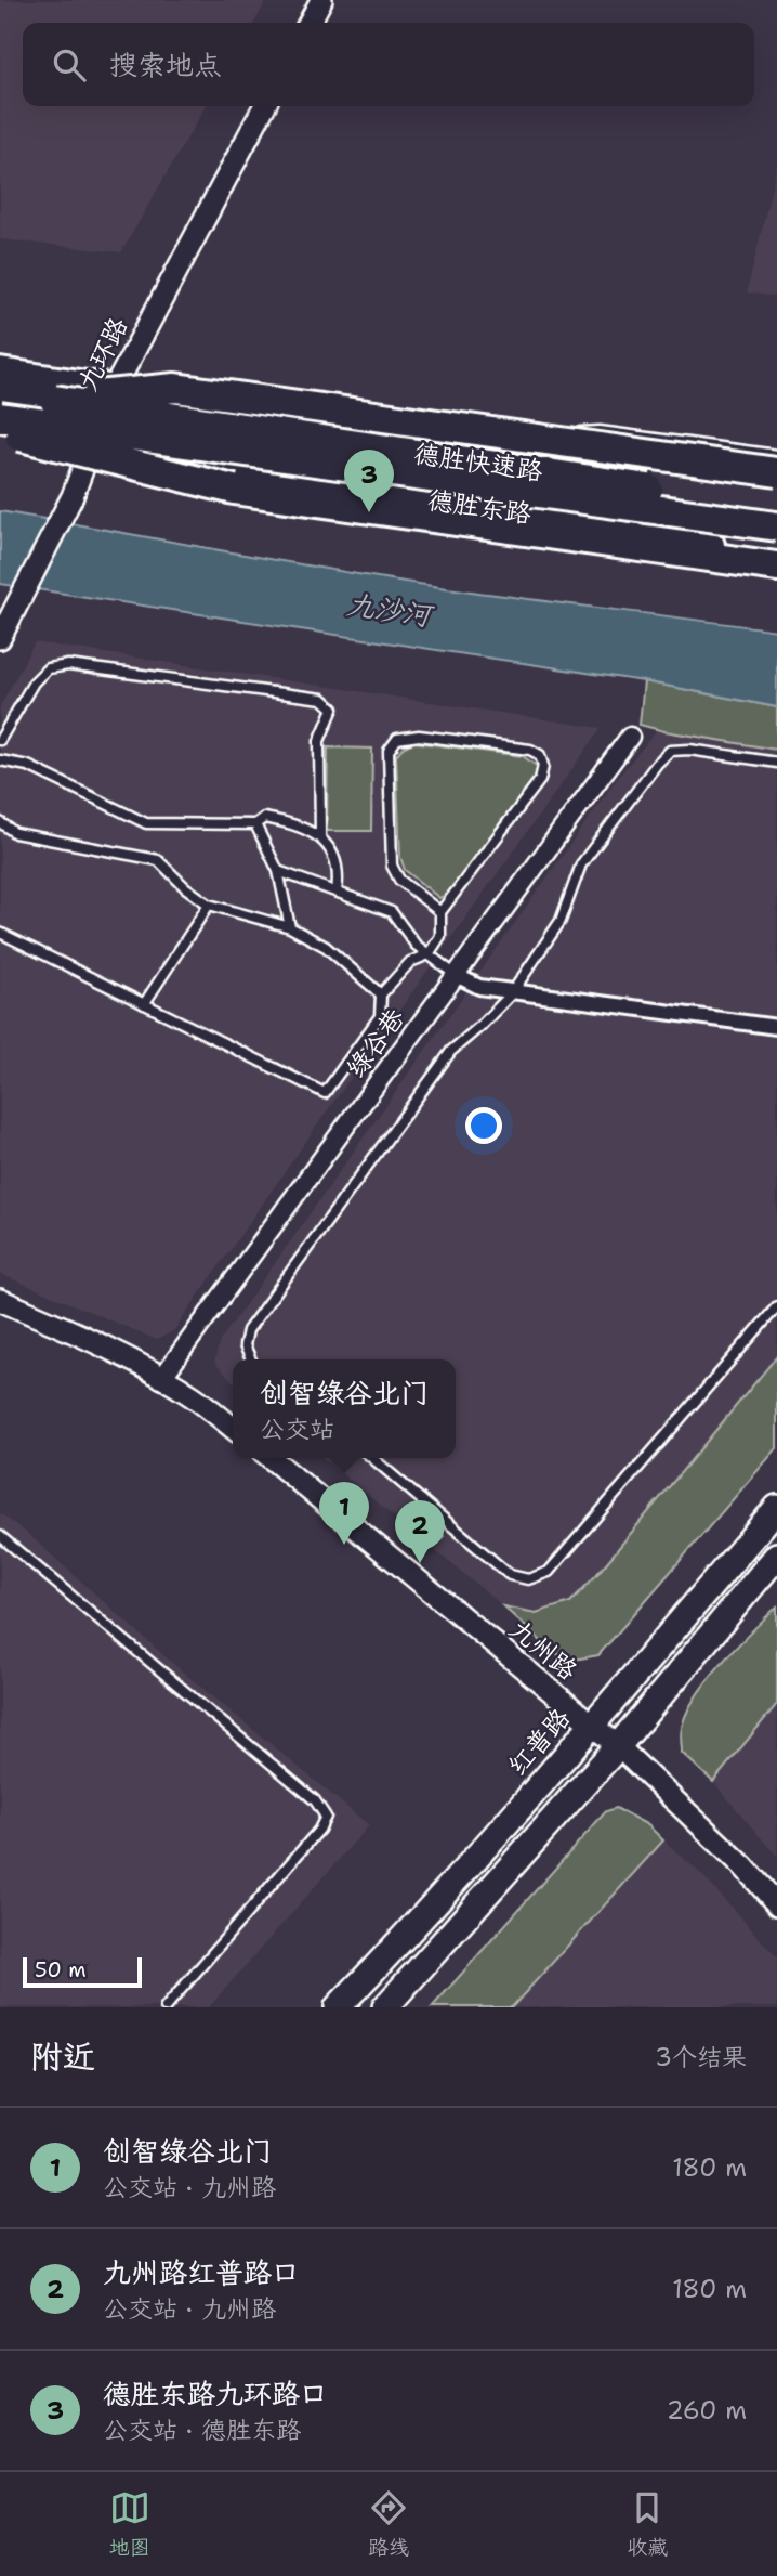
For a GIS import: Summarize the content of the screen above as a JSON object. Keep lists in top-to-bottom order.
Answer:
{
  "streets": {
    "highway": ["德胜快速路"],
    "main road": ["德胜东路", "红普路"],
    "street": ["九环路", "绿谷巷", "九州路"]
  },
  "crossings": [
    ["九环路", "德胜东路"],
    ["九州路", "红普路"]
  ],
  "water": ["九沙河"],
  "scale_bar": "50 m",
  "page": {
    "search": "搜索地点",
    "pins": ["3", "1", "2"],
    "popup": ["创智绿谷北门", "公交站"],
    "scale": "50 m",
    "heading": ["附近", "3个结果"],
    "list": [
      {
        "mark": "1",
        "name": "创智绿谷北门",
        "note": "公交站 · 九州路",
        "value": "180 m"
      },
      {
        "mark": "2",
        "name": "九州路红普路口",
        "note": "公交站 · 九州路",
        "value": "180 m"
      },
      {
        "mark": "3",
        "name": "德胜东路九环路口",
        "note": "公交站 · 德胜东路",
        "value": "260 m"
      }
    ],
    "nav": ["地图", "路线", "收藏"]
  }
}
